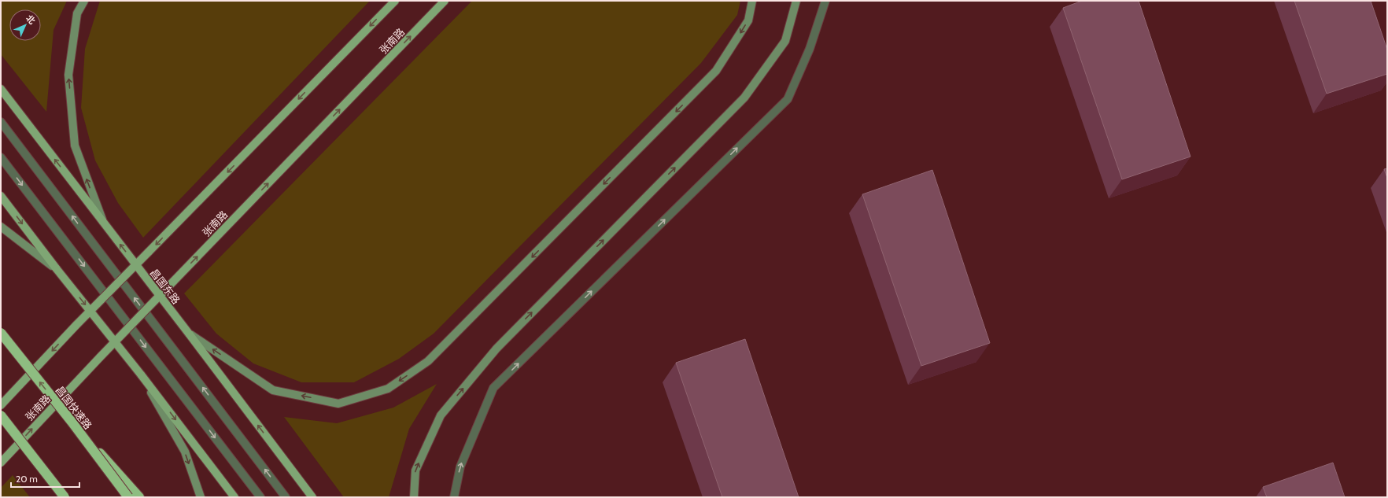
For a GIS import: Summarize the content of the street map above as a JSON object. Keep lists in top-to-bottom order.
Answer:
{
  "streets": {
    "highway": ["昌国快速路"],
    "main road": ["张南路", "昌国东路"]
  },
  "scale_bar": "20 m",
  "north": "top right"
}
